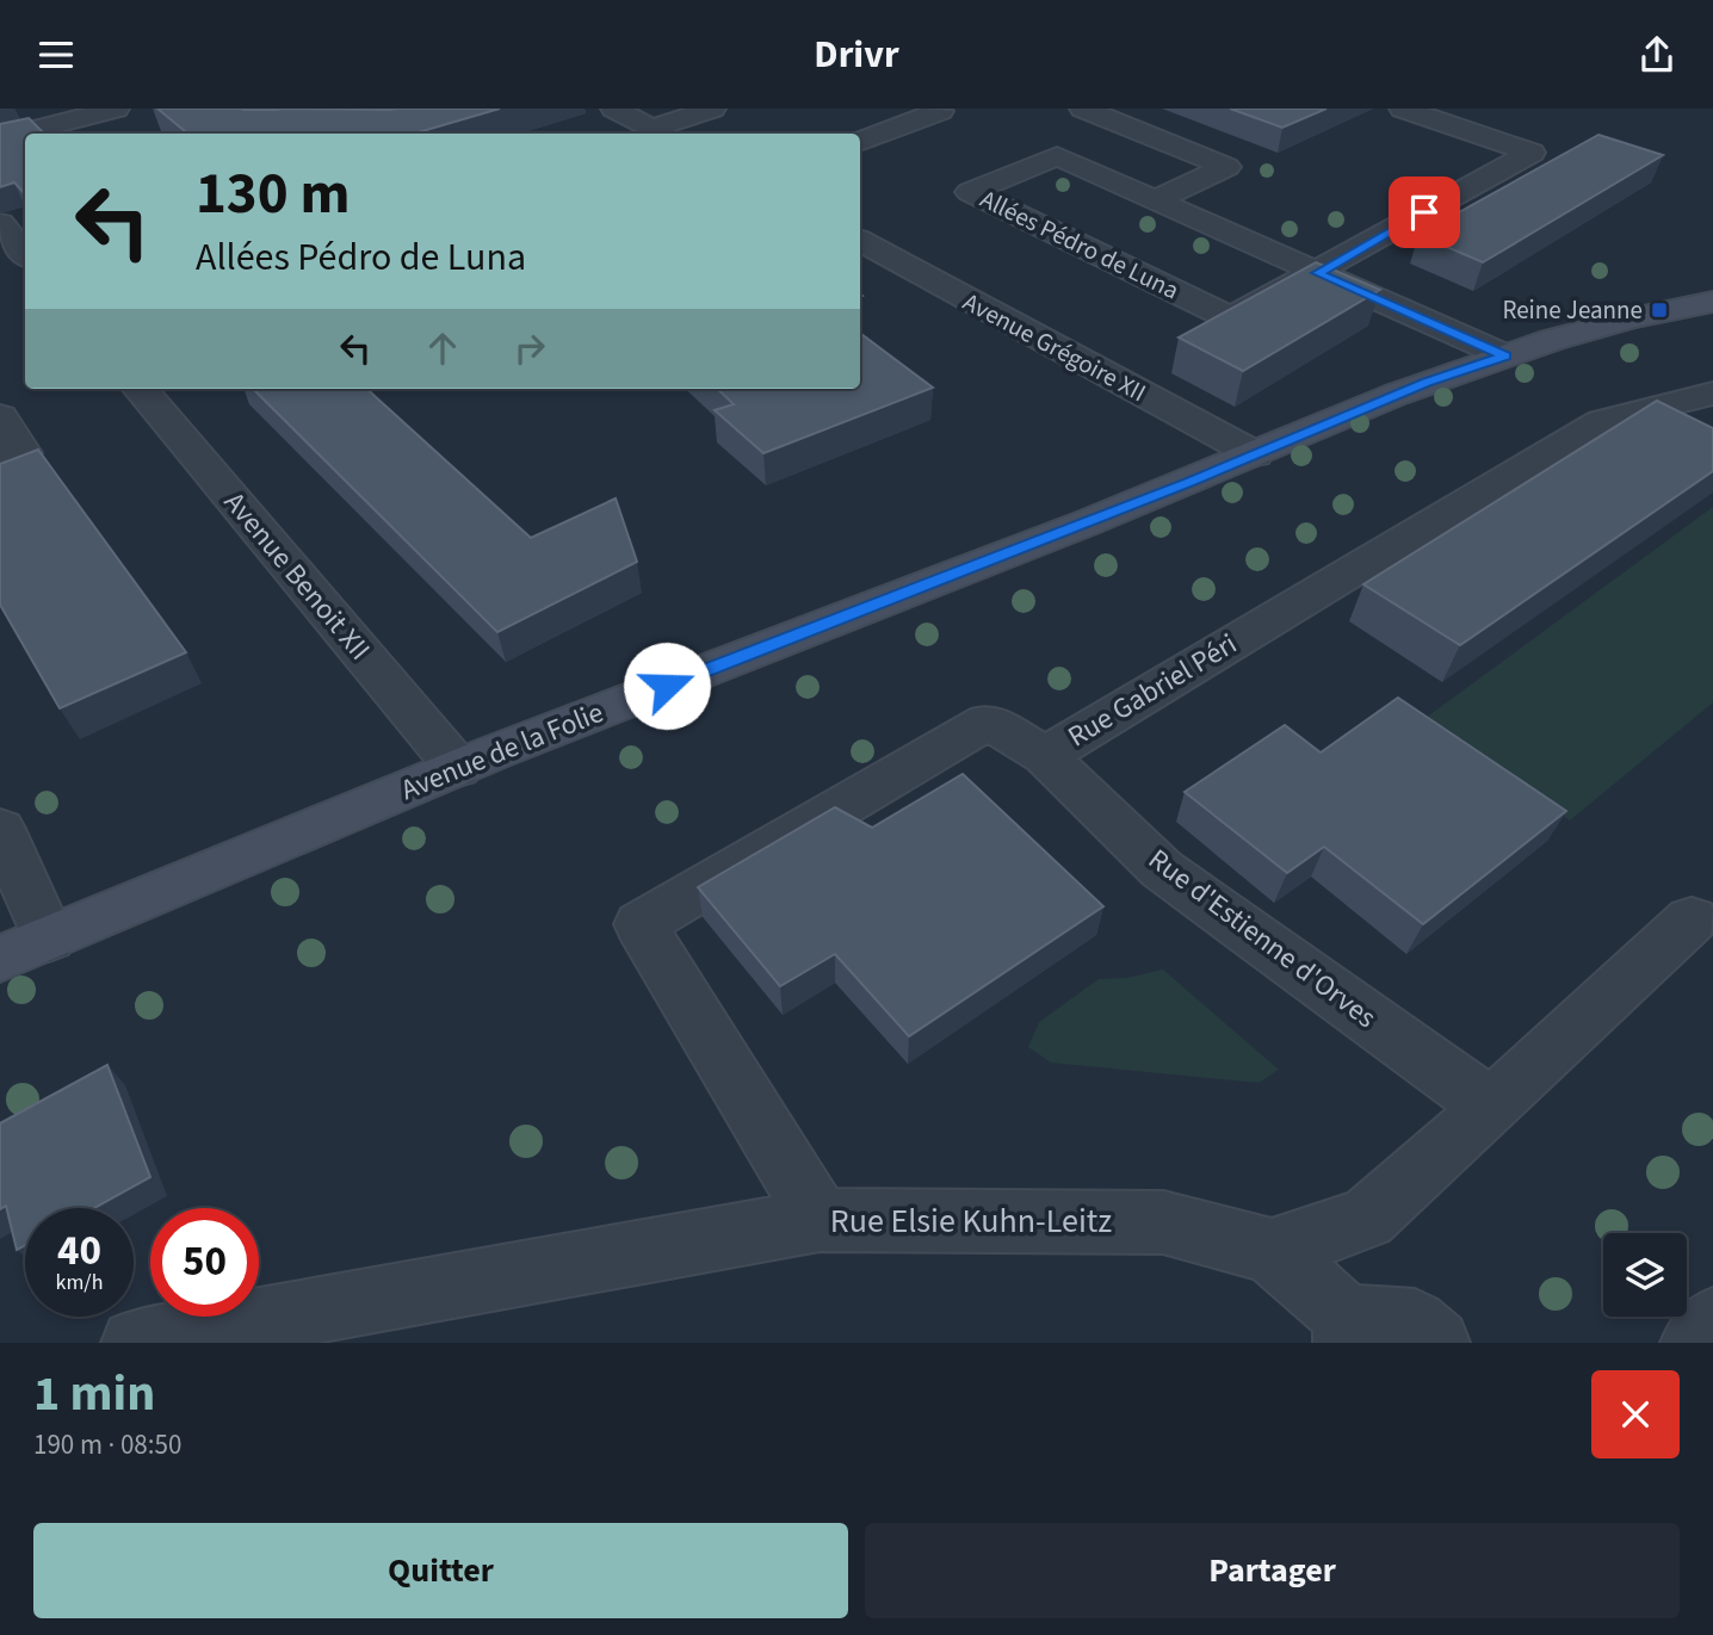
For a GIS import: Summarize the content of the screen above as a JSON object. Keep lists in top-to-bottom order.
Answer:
{
  "streets": {
    "main road": ["Avenue de la Folie"],
    "street": [
      "Allées Pédro de Luna",
      "Avenue Grégoire XII",
      "Avenue Benoit XII",
      "Rue Gabriel Péri",
      "Rue d'Estienne d'Orves",
      "Rue Elsie Kuhn-Leitz"
    ]
  },
  "crossings": [
    ["Allées Pédro de Luna", "Avenue de la Folie"],
    ["Avenue Grégoire XII", "Avenue de la Folie"],
    ["Avenue Benoit XII", "Avenue de la Folie"],
    ["Rue Gabriel Péri", "Rue d'Estienne d'Orves"],
    ["Rue Gabriel Péri", "Rue Elsie Kuhn-Leitz"]
  ],
  "places": {
    "transit": ["Reine Jeanne"]
  },
  "page": {
    "header": "Drivr",
    "turn": ["130 m", "Allées Pédro de Luna"],
    "speed": "40 km/h",
    "limit": "50",
    "heading": ["1 min", "190 m · 08:50"],
    "buttons": ["Quitter", "Partager"]
  }
}
